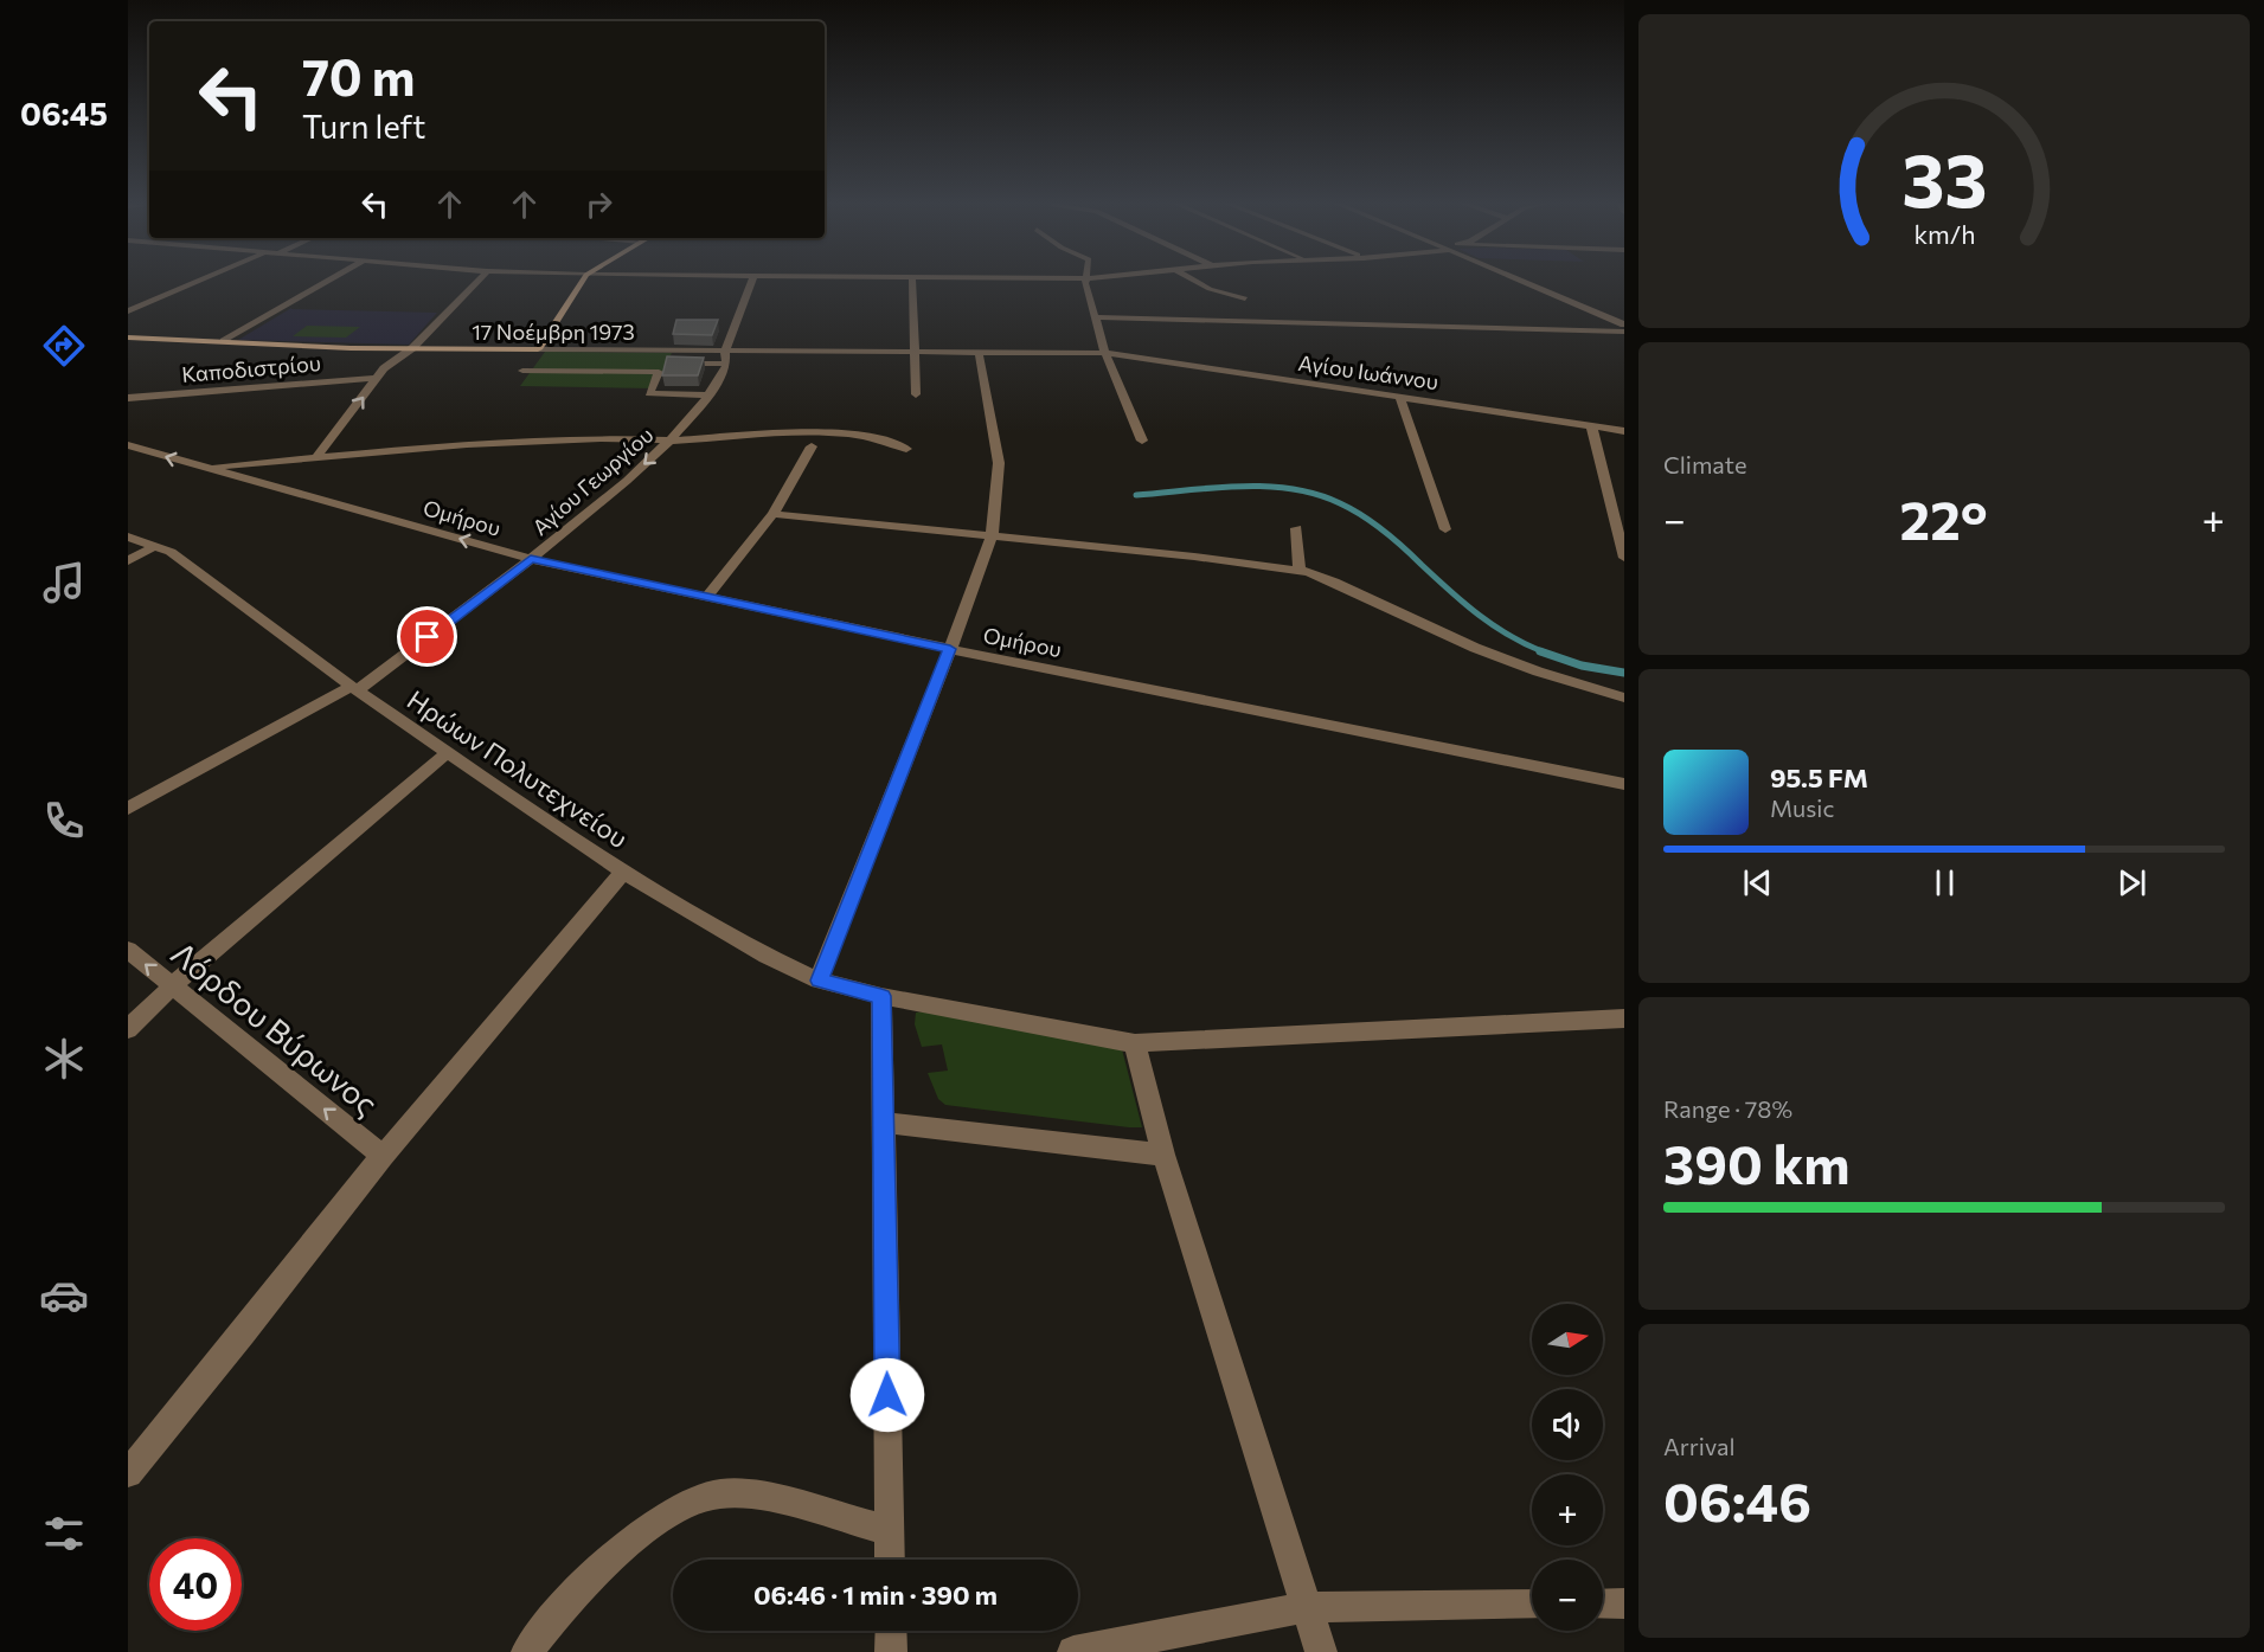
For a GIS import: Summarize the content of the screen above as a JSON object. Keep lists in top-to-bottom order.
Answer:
{
  "streets": {
    "main road": ["17 Νοέμβρη 1973"],
    "street": [
      "Καποδιστρίου",
      "Αγίου Ιωάννου",
      "Αγίου Γεωργίου",
      "Ομήρου",
      "Ηρώων Πολυτεχνείου",
      "Λόρδου Βύρωνος"
    ]
  },
  "crossings": [
    ["17 Νοέμβρη 1973", "Αγίου Ιωάννου"],
    ["Αγίου Γεωργίου", "Ομήρου"],
    ["Αγίου Γεωργίου", "Ηρώων Πολυτεχνείου"]
  ],
  "one_way": ["Λόρδου Βύρωνος"],
  "north": "right",
  "page": {
    "tabs": "06:45",
    "turn": ["70 m", "Turn left"],
    "tile": [
      "Climate",
      ["Range · 78%", "390 km"],
      ["Arrival", "06:46"]
    ],
    "heat": ["−", "22°", "+"],
    "song": ["95.5 FM", "Music"],
    "map_buttons": ["+", "−"],
    "limit": "40",
    "trip": "06:46 · 1 min · 390 m",
    "gauge": ["33", "km/h"]
  }
}
